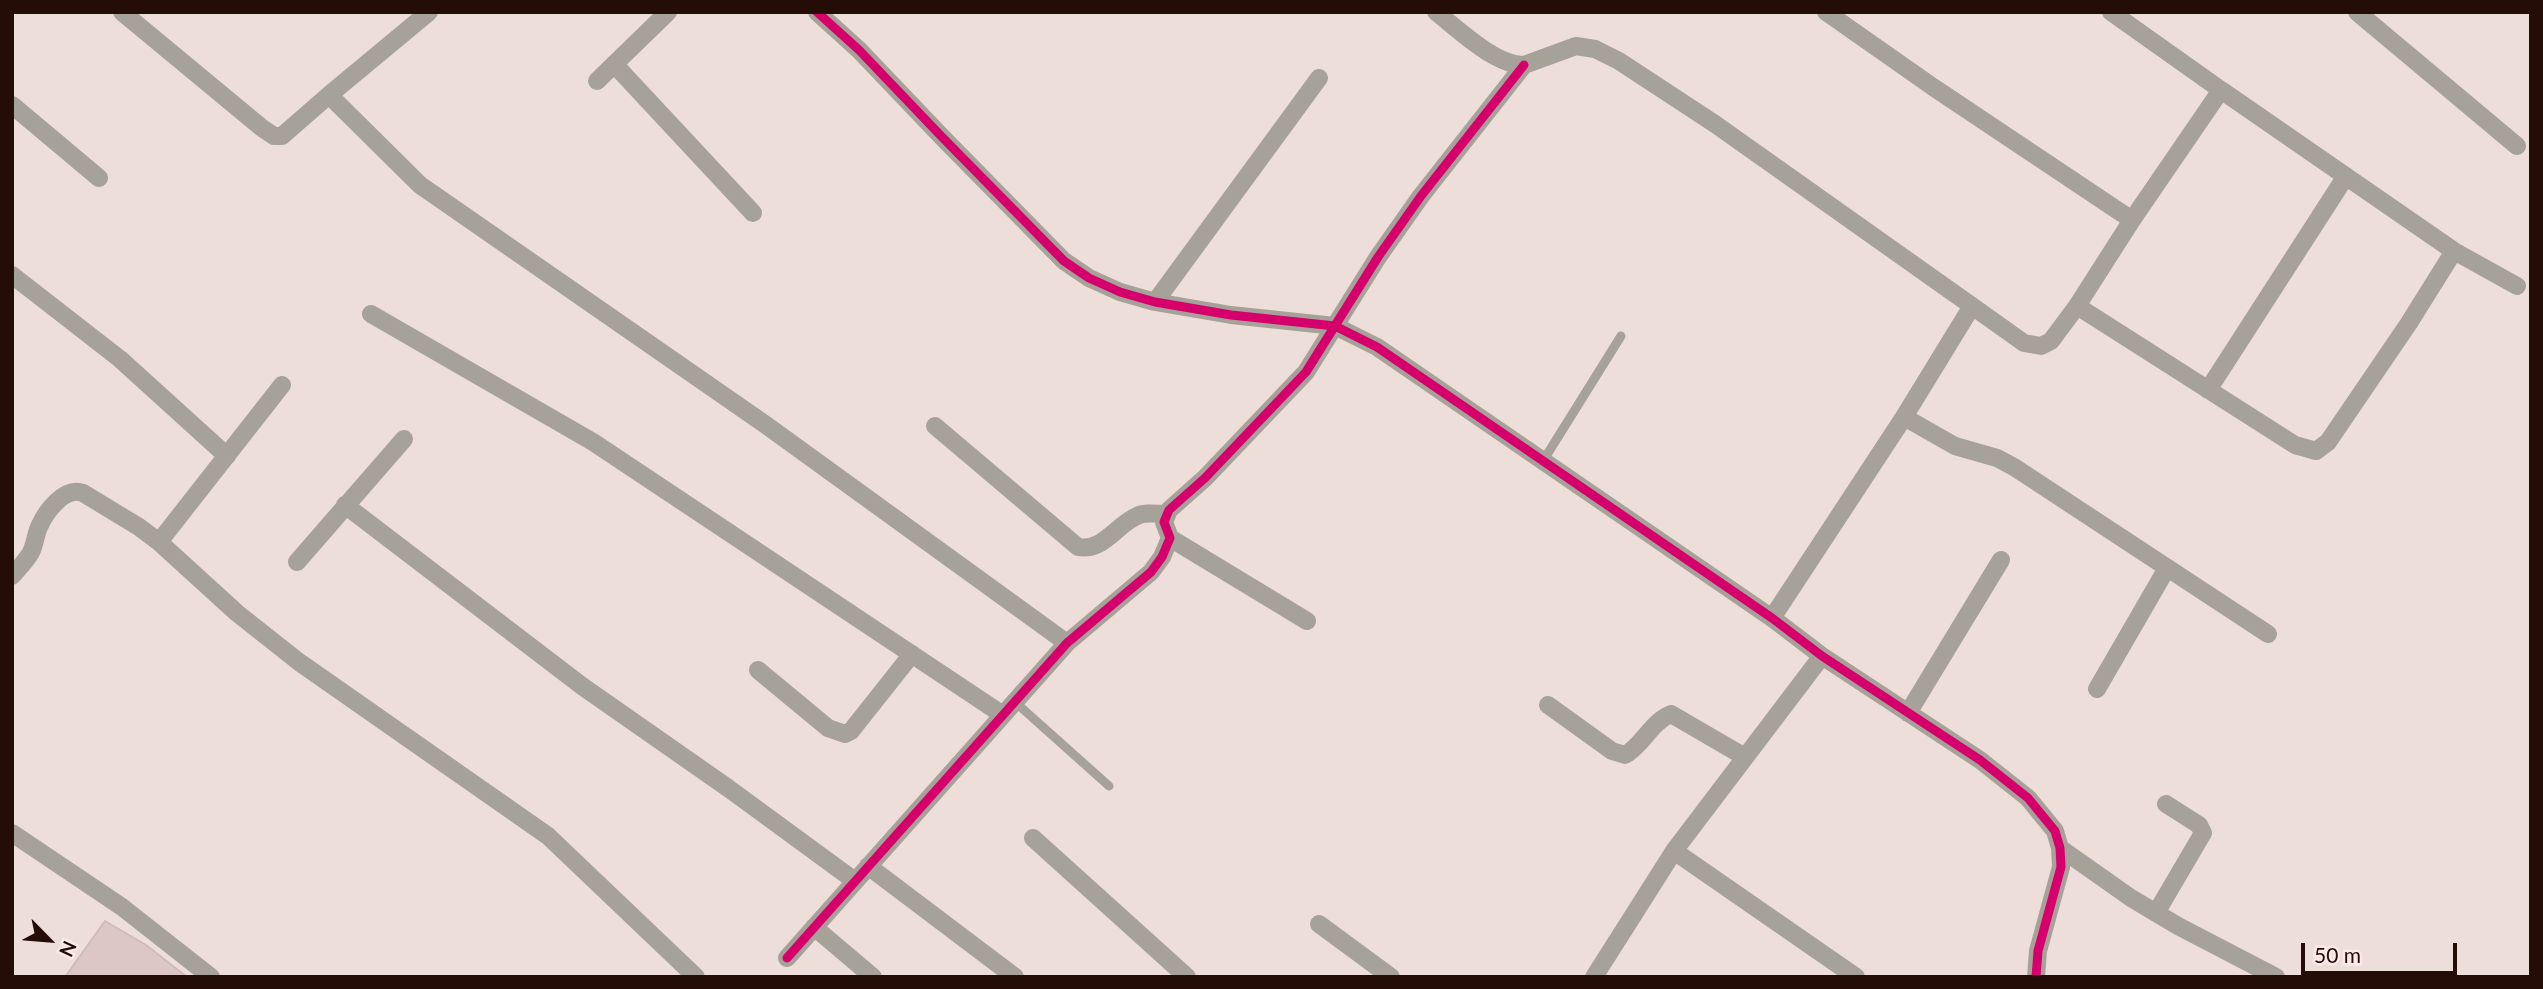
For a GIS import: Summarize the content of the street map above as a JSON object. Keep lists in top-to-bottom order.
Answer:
{
  "scale_bar": "50 m",
  "north": "bottom right"
}
